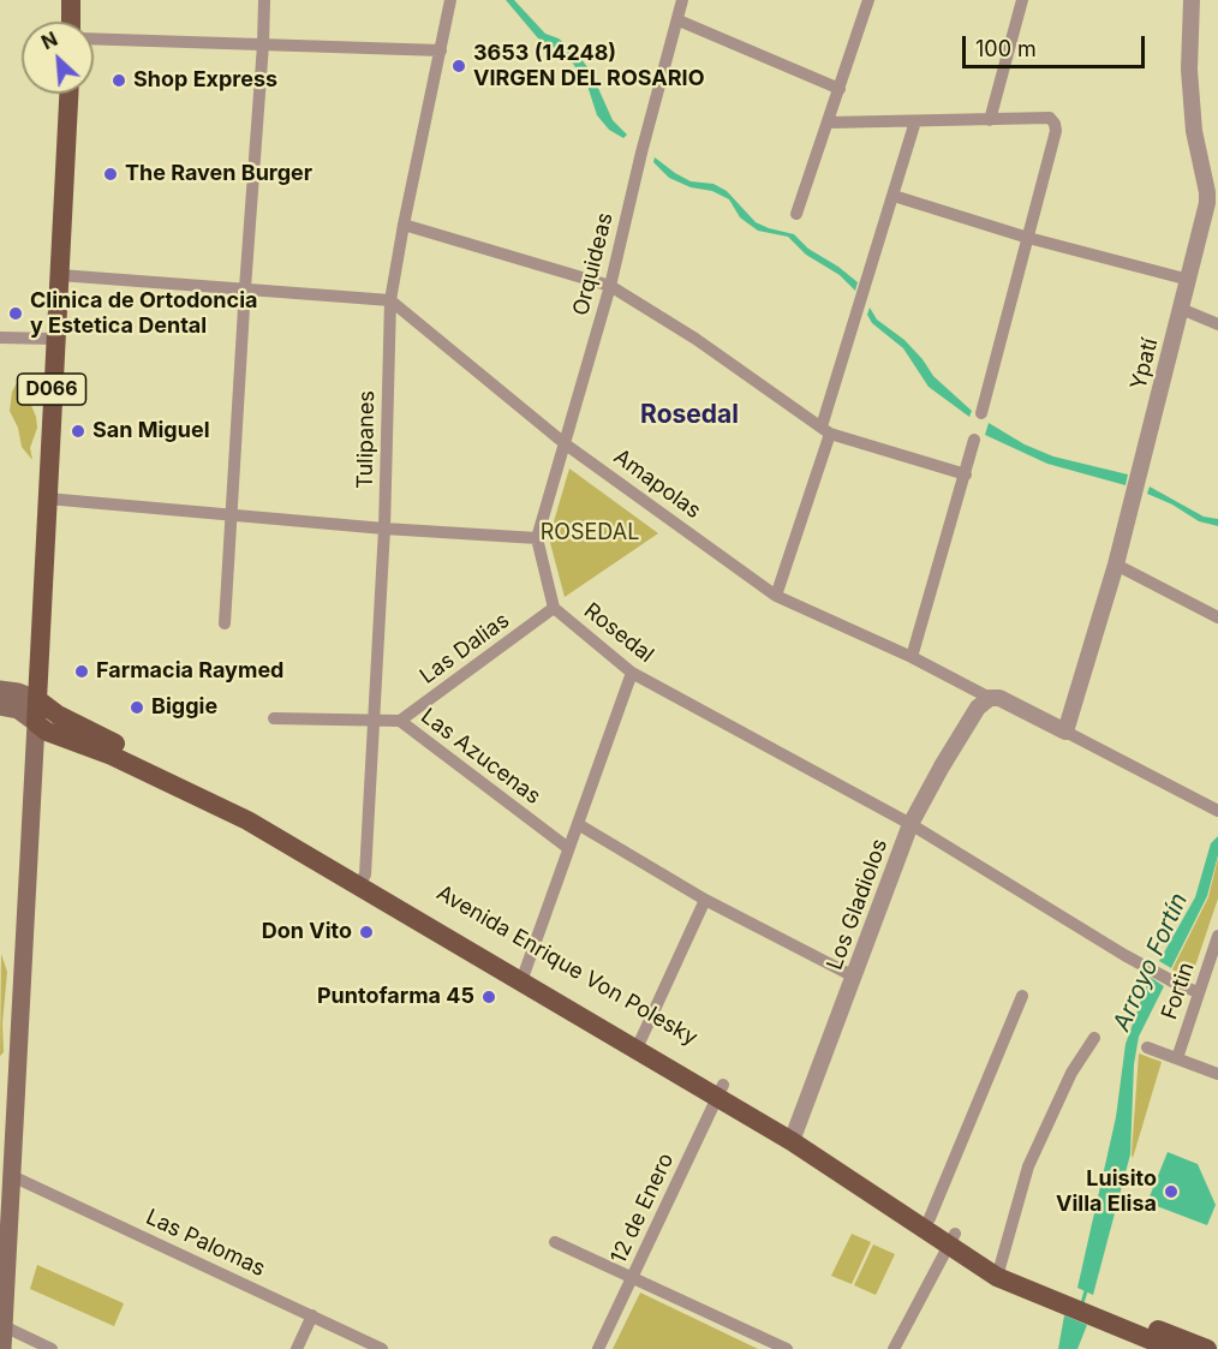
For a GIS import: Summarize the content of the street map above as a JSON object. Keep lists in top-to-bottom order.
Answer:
{
  "streets": {
    "main road": ["D066", "Avenida Enrique Von Polesky"],
    "street": [
      "Orquideas",
      "Ypatí",
      "Tulipanes",
      "Amapolas",
      "Rosedal",
      "Las Dalias",
      "Las Azucenas",
      "Los Gladiolos",
      "Fortin",
      "12 de Enero",
      "Las Palomas"
    ]
  },
  "crossings": [
    ["Orquideas", "Amapolas"],
    ["Orquideas", "Rosedal"],
    ["Ypatí", "Amapolas"],
    ["D066", "Avenida Enrique Von Polesky"],
    ["D066", "Las Palomas"],
    ["Tulipanes", "Amapolas"],
    ["Tulipanes", "Las Azucenas"],
    ["Tulipanes", "Avenida Enrique Von Polesky"],
    ["Amapolas", "Los Gladiolos"],
    ["Rosedal", "Las Dalias"],
    ["Rosedal", "Los Gladiolos"],
    ["Rosedal", "Fortin"],
    ["Las Dalias", "Las Azucenas"],
    ["Los Gladiolos", "Avenida Enrique Von Polesky"],
    ["Avenida Enrique Von Polesky", "12 de Enero"]
  ],
  "districts": ["Rosedal"],
  "water": ["Arroyo Fortín"],
  "parks": ["ROSEDAL"],
  "places": [
    "3653 (14248) VIRGEN DEL ROSARIO",
    "Shop Express",
    "The Raven Burger",
    "Clinica de Ortodoncia y Estetica Dental",
    "San Miguel",
    "Farmacia Raymed",
    "Biggie",
    "Don Vito",
    "Puntofarma 45",
    "Luisito Villa Elisa"
  ],
  "scale_bar": "100 m",
  "north": "top left"
}
